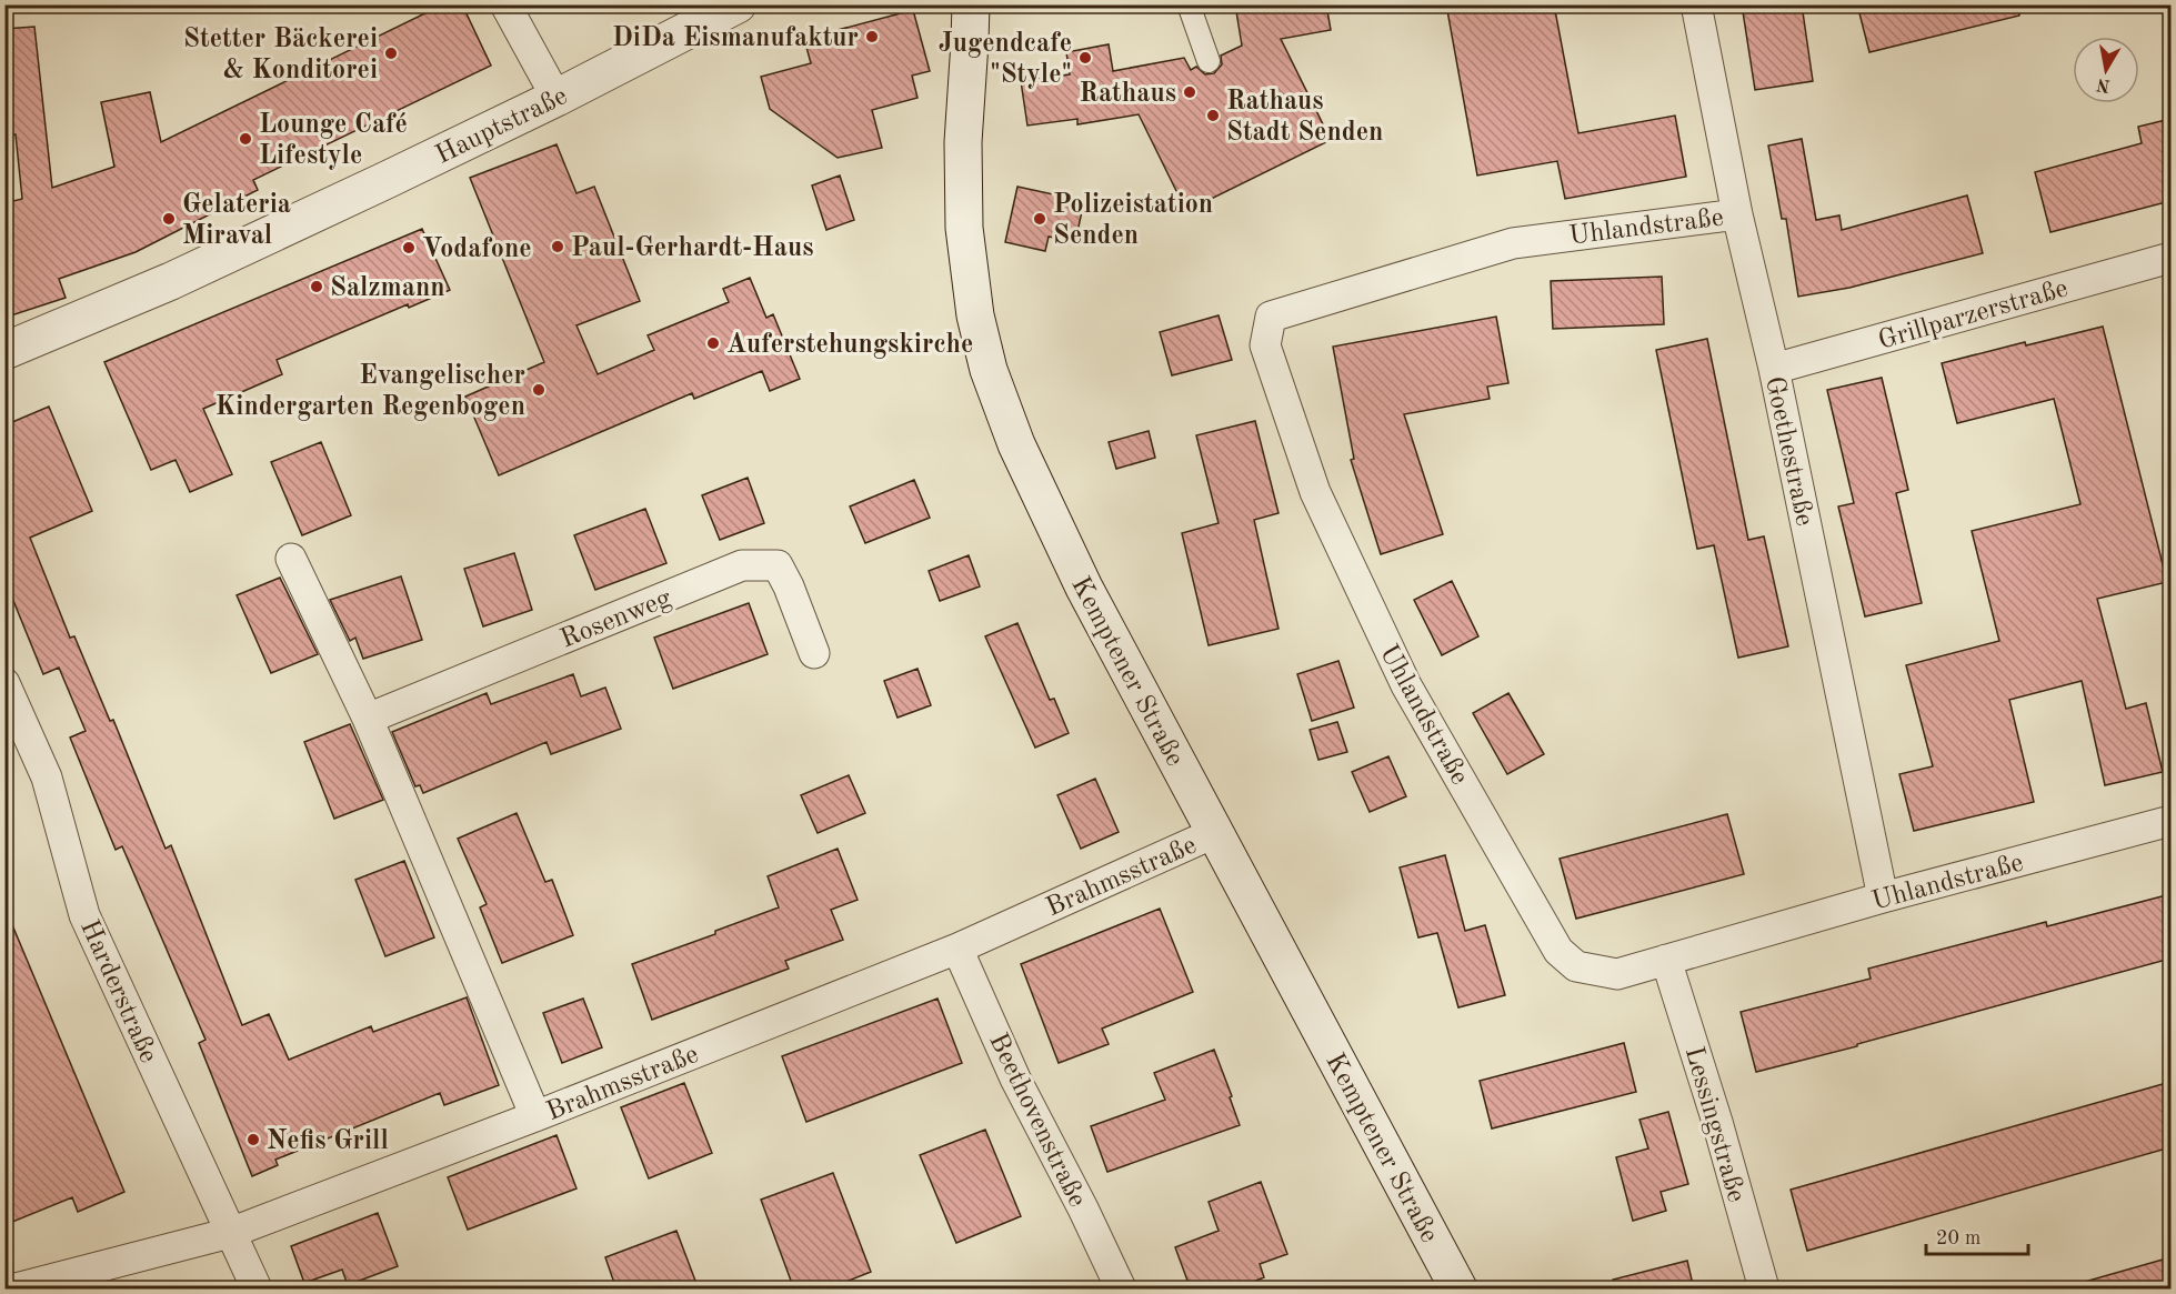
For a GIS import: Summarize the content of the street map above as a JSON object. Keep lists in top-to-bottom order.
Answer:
{
  "streets": {
    "main road": ["Hauptstraße", "Kemptener Straße"],
    "street": [
      "Uhlandstraße",
      "Grillparzerstraße",
      "Goethestraße",
      "Rosenweg",
      "Brahmsstraße",
      "Harderstraße",
      "Beethovenstraße",
      "Lessingstraße"
    ]
  },
  "crossings": [
    ["Uhlandstraße", "Goethestraße"],
    ["Uhlandstraße", "Lessingstraße"],
    ["Grillparzerstraße", "Goethestraße"],
    ["Kemptener Straße", "Brahmsstraße"],
    ["Brahmsstraße", "Harderstraße"],
    ["Brahmsstraße", "Beethovenstraße"]
  ],
  "places": [
    "DiDa Eismanufaktur",
    "Stetter Bäckerei & Konditorei",
    "Jugendcafe \"Style\"",
    "Rathaus",
    "Rathaus Stadt Senden",
    "Lounge Café Lifestyle",
    "Gelateria Miraval",
    "Polizeistation Senden",
    "Paul-Gerhardt-Haus",
    "Vodafone",
    "Salzmann",
    "Auferstehungskirche",
    "Evangelischer Kindergarten Regenbogen",
    "Nefis Grill"
  ],
  "scale_bar": "20 m",
  "north": "bottom"
}
